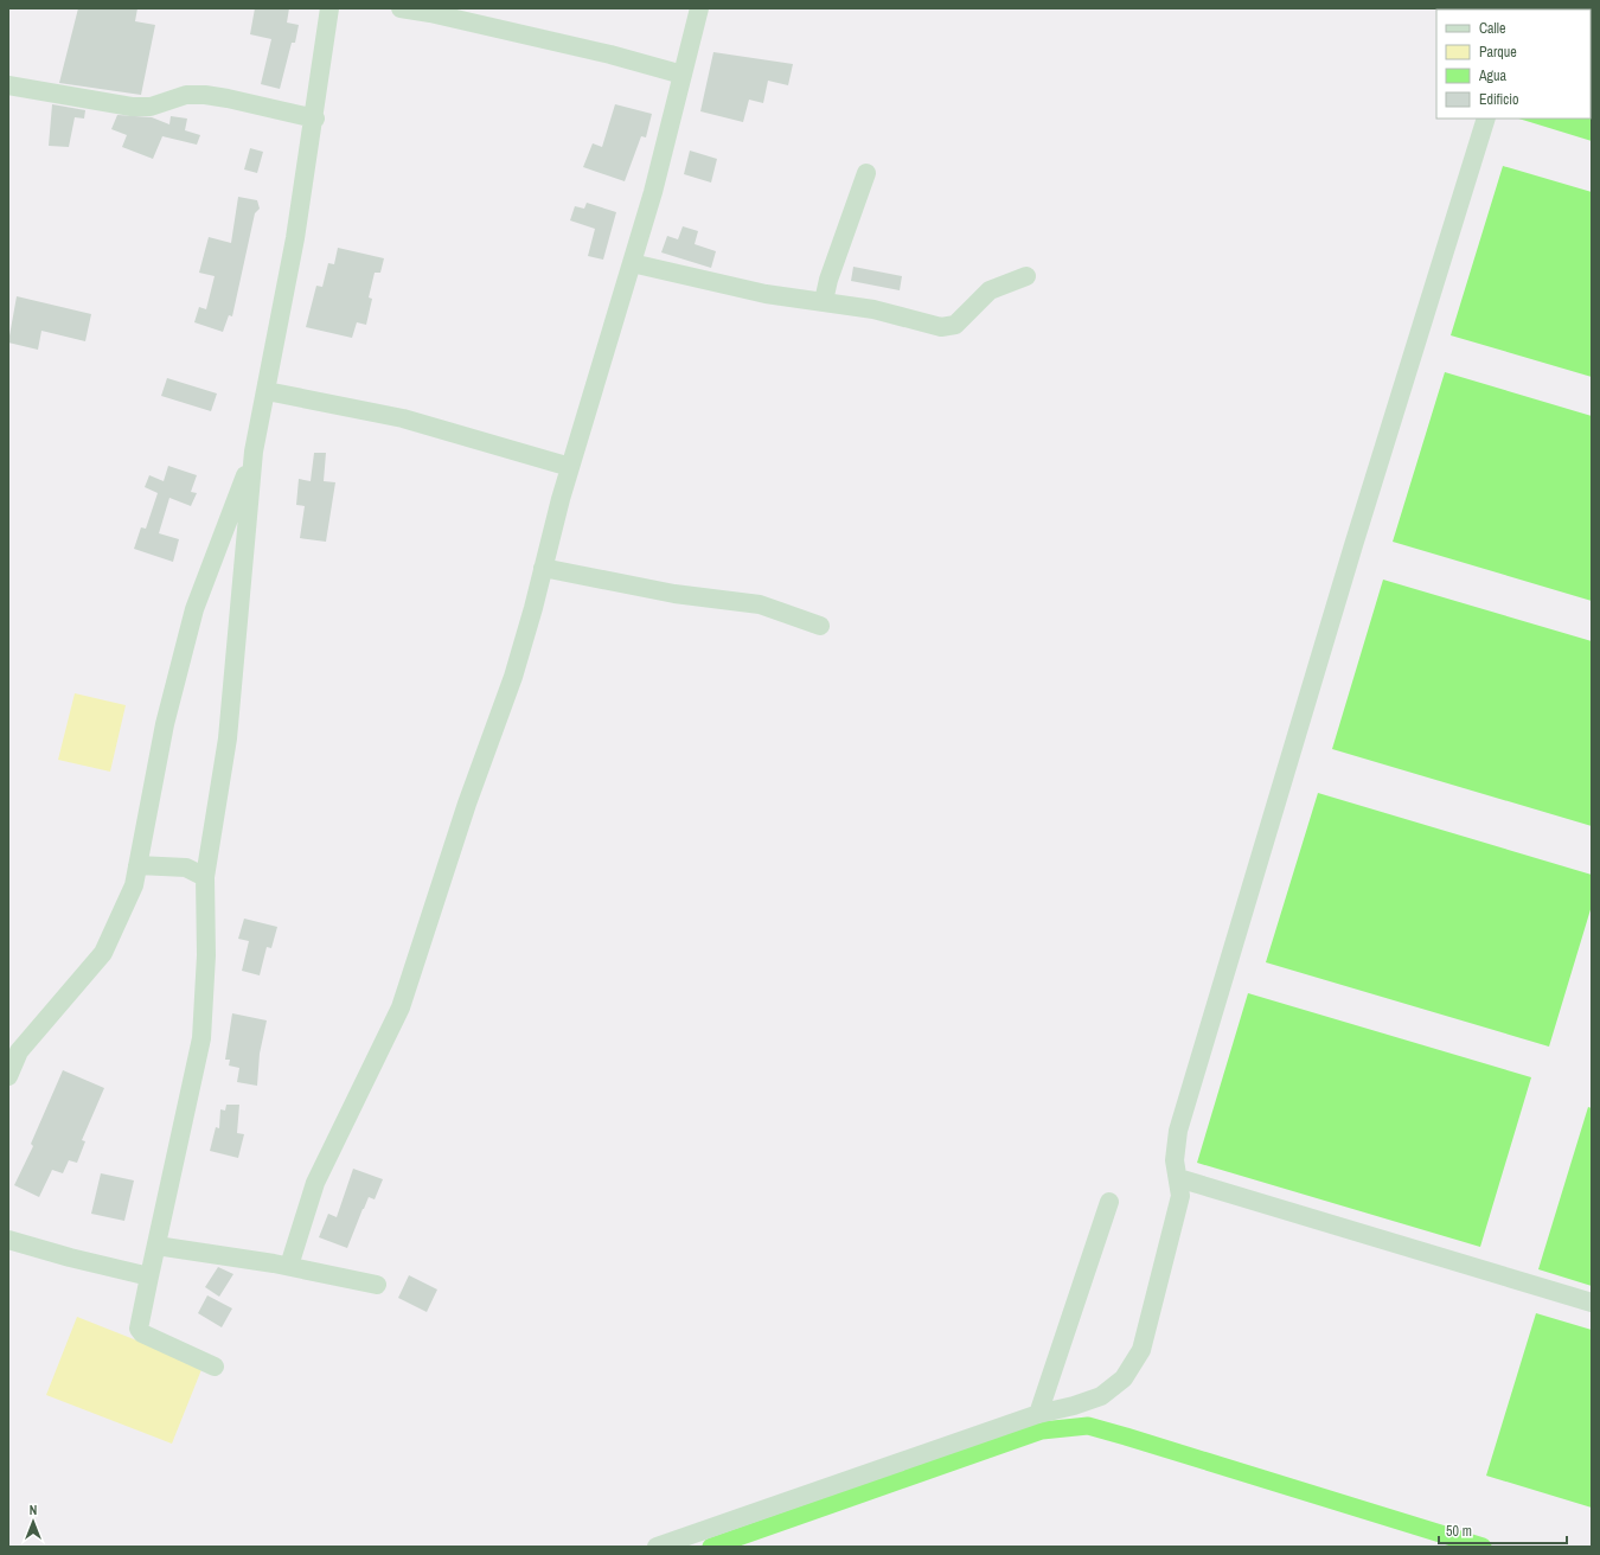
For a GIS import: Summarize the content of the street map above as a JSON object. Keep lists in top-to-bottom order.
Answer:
{
  "legend": [
    "Calle",
    "Parque",
    "Agua",
    "Edificio"
  ],
  "scale_bar": "50 m",
  "north": "top"
}
